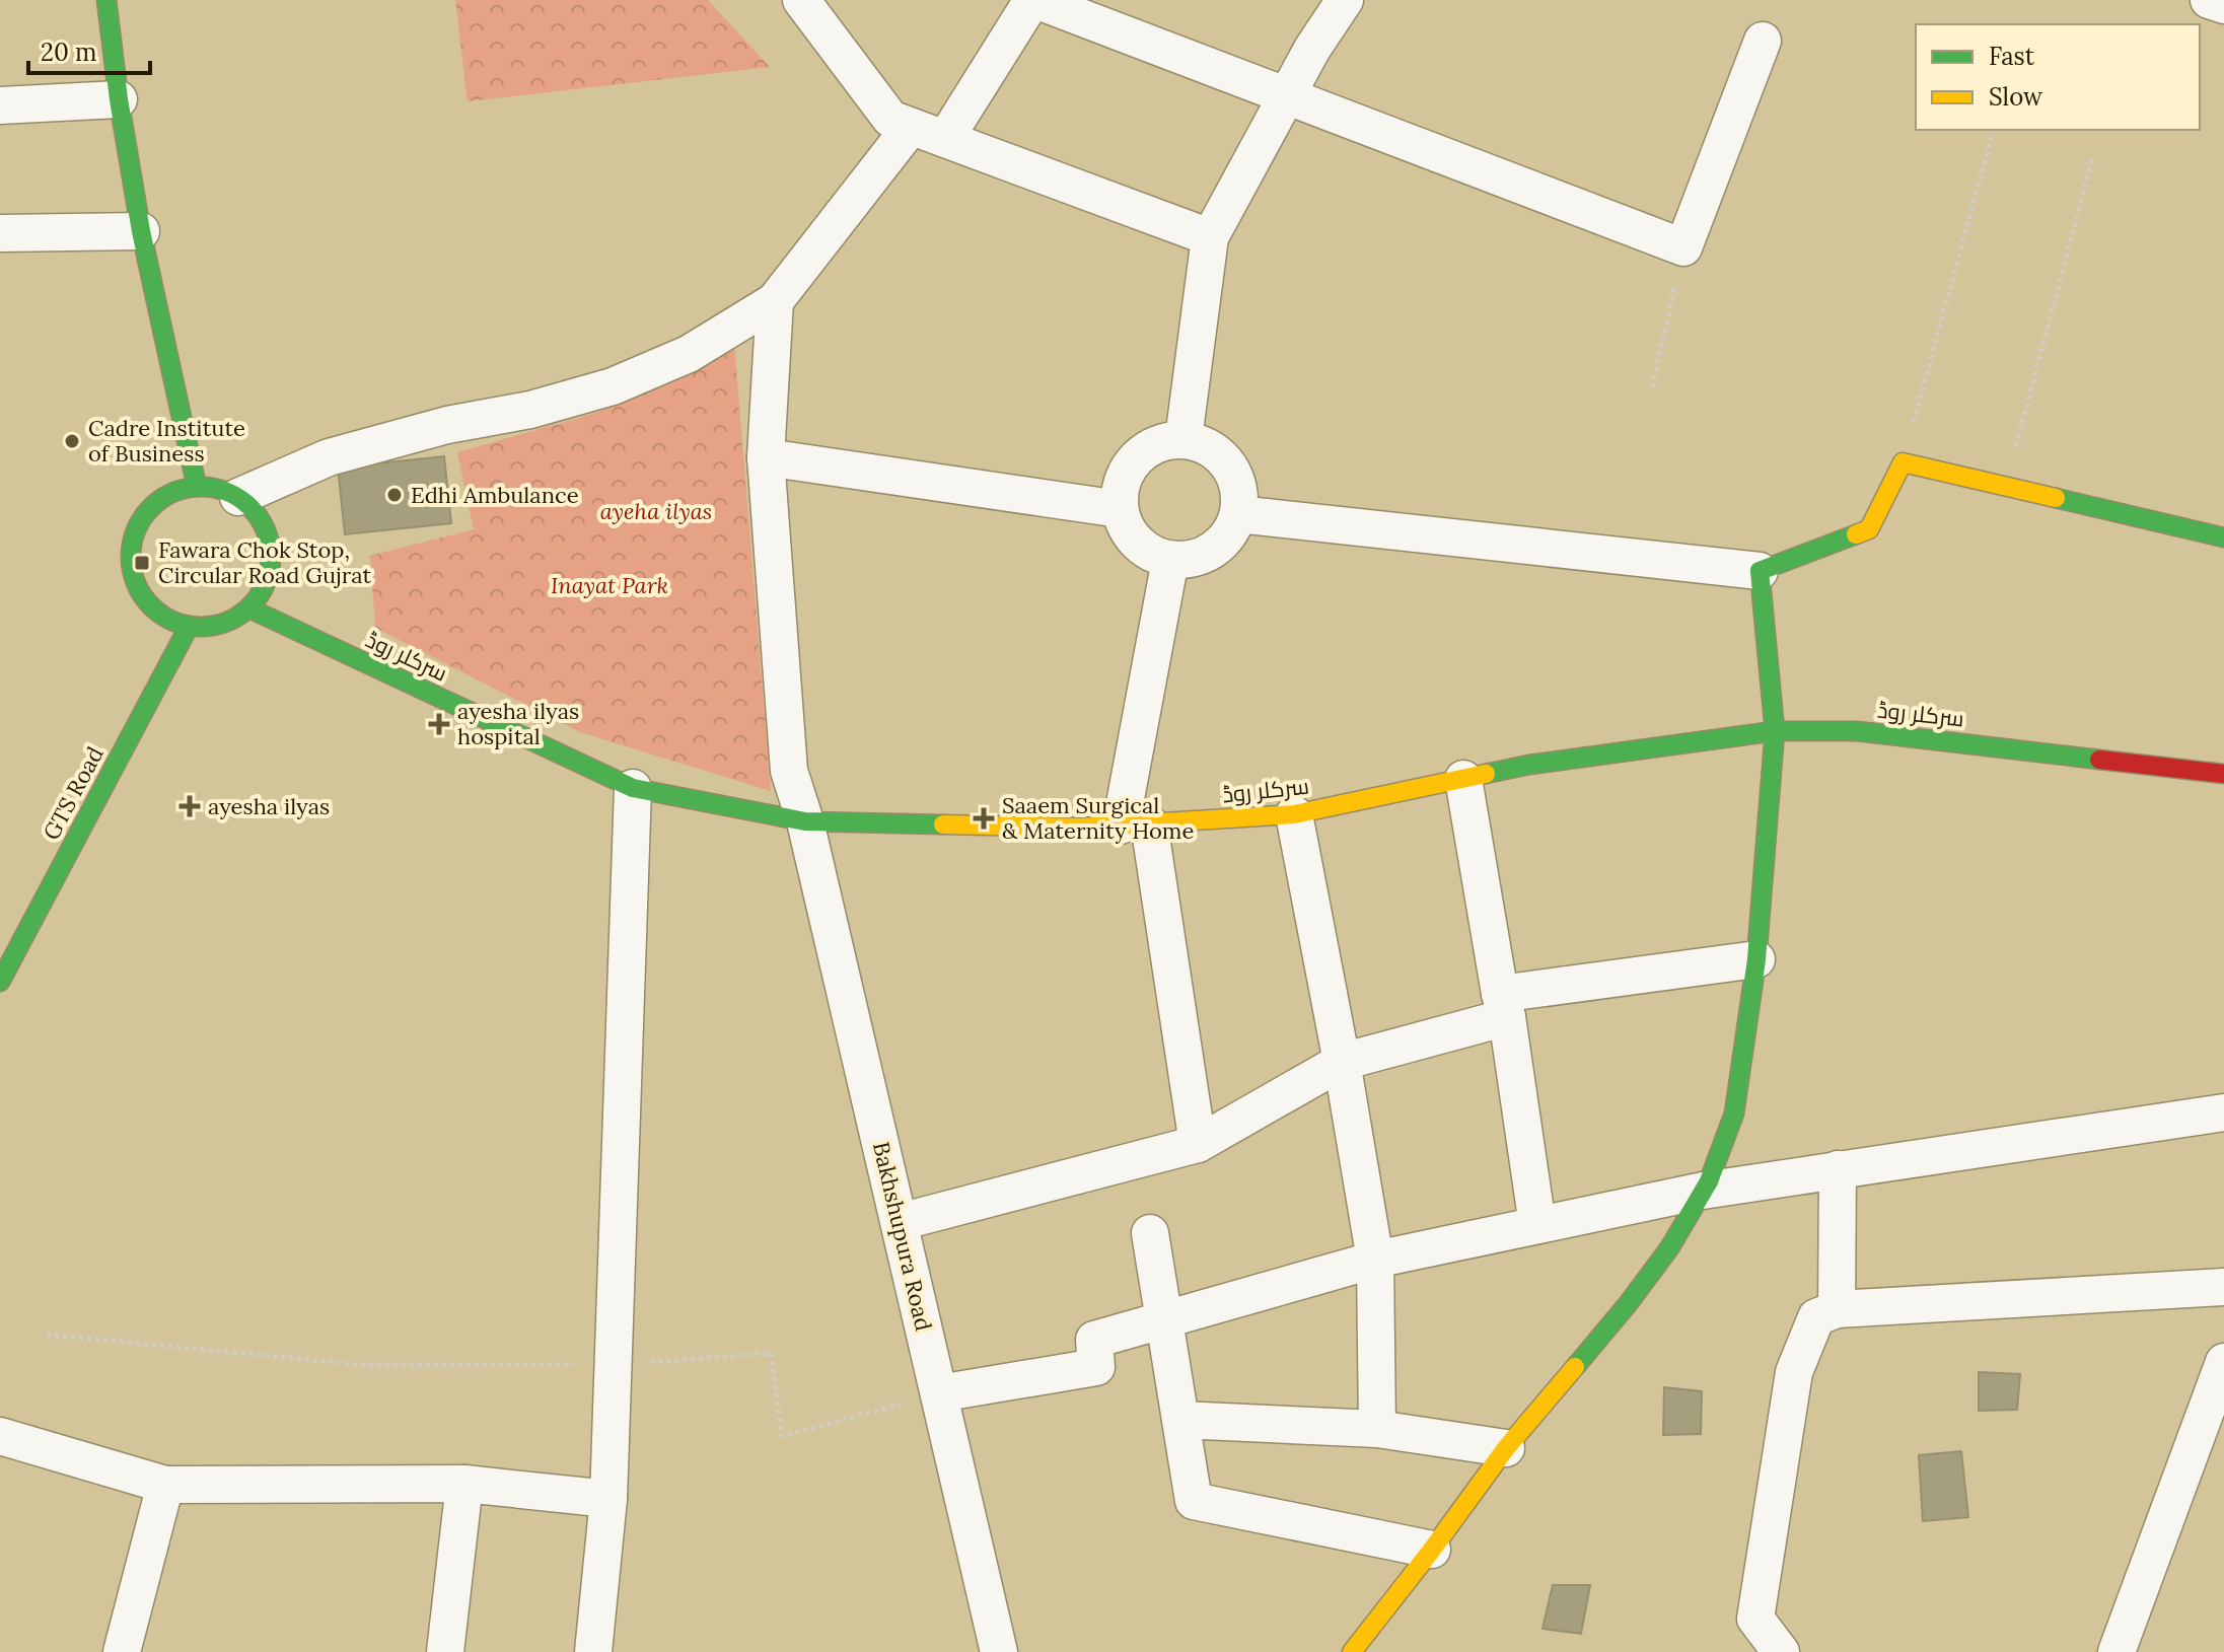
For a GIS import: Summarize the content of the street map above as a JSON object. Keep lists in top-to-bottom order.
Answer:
{
  "streets": {
    "street": ["سرکلر روڈ", "GTS Road", "Bakhshupura Road"]
  },
  "crossings": [
    ["سرکلر روڈ", "GTS Road"],
    ["سرکلر روڈ", "Bakhshupura Road"]
  ],
  "parks": ["ayeha ilyas", "Inayat Park"],
  "places": {
    "other": ["Cadre Institute of Business", "Edhi Ambulance"],
    "transit": ["Fawara Chok Stop, Circular Road Gujrat"],
    "health": ["ayesha ilyas hospital", "ayesha ilyas", "Saaem Surgical & Maternity Home"]
  },
  "legend": ["Fast", "Slow"],
  "scale_bar": "20 m"
}
